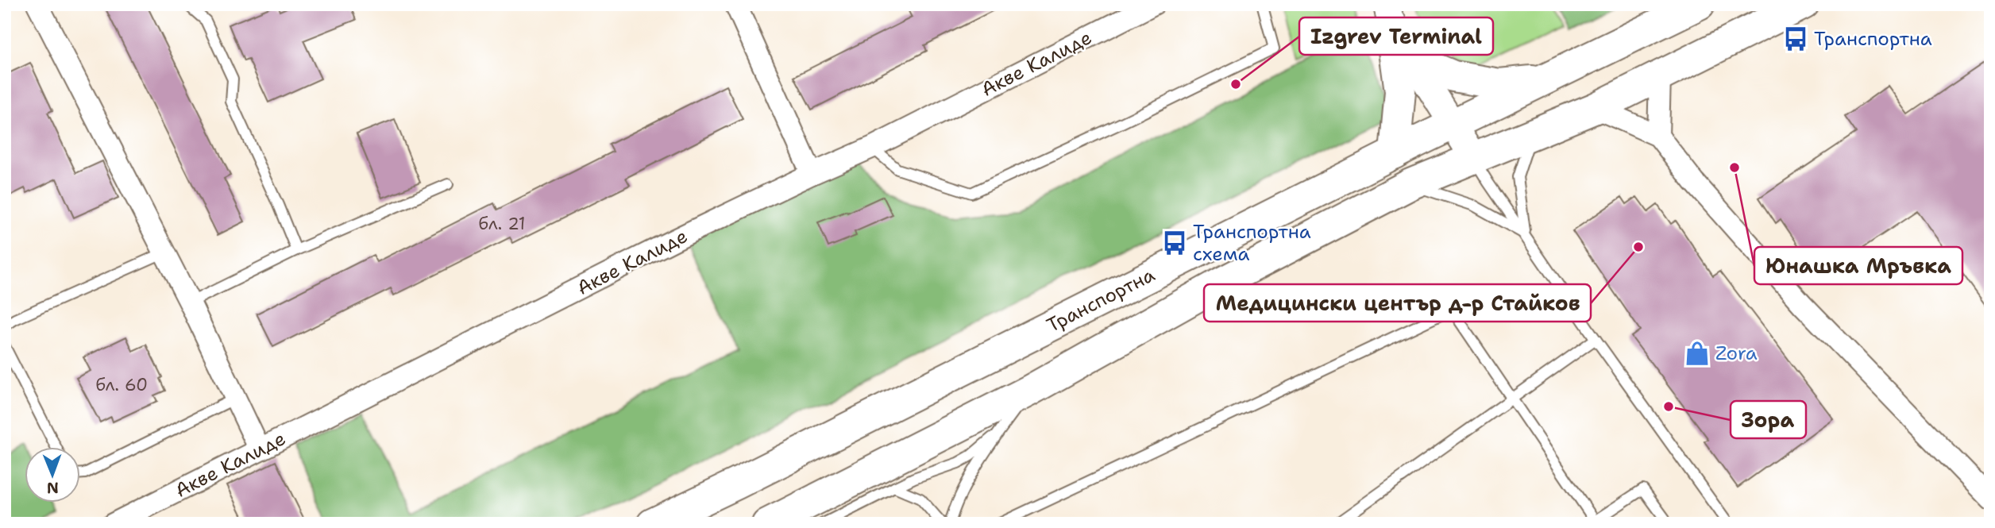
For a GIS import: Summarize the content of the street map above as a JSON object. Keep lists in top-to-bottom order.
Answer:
{
  "streets": {
    "main road": ["Транспортна"],
    "street": ["Акве Калиде"]
  },
  "places": {
    "bus stop": ["Транспортна", "Транспортна схема"],
    "other": [
      "Izgrev Terminal",
      "Юнашка Мръвка",
      "Медицински център д-р Стайков",
      "Зора"
    ],
    "shop": ["Zora"]
  },
  "house_numbers": ["бл. 21", "бл. 60"],
  "north": "bottom"
}
